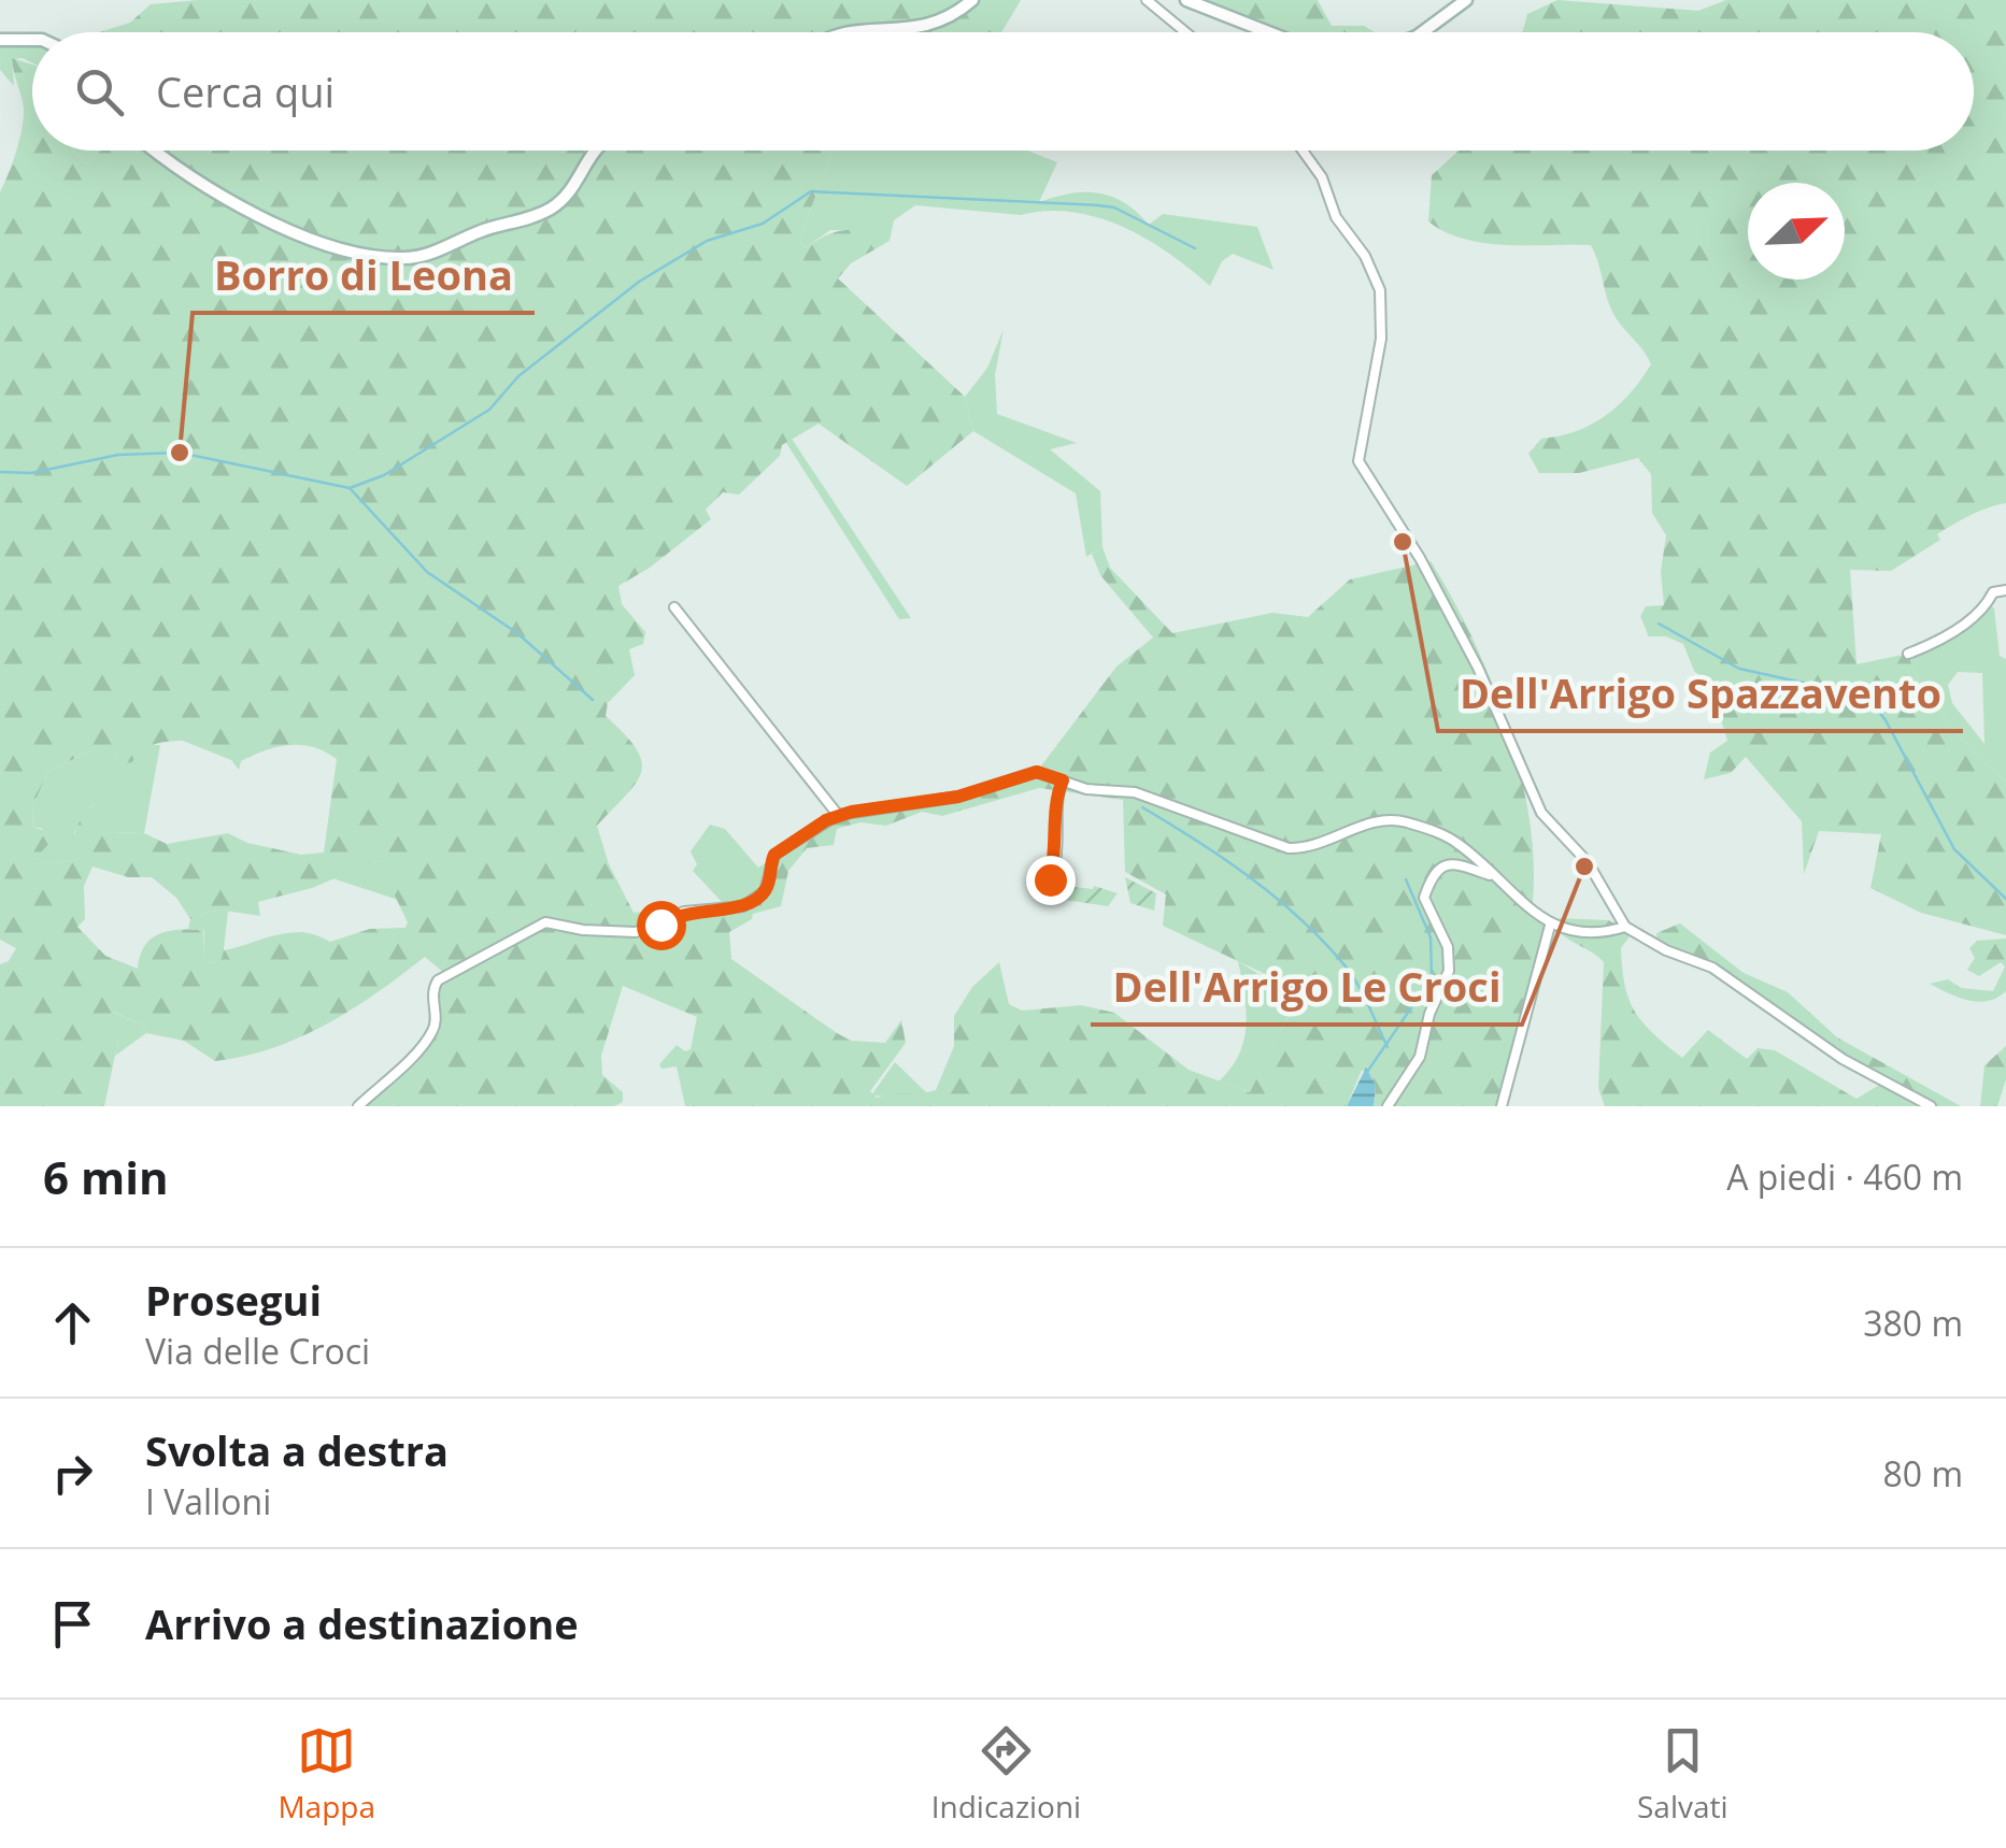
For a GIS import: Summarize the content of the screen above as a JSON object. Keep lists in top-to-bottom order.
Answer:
{
  "places": ["Borro di Leona", "Dell'Arrigo Spazzavento", "Dell'Arrigo Le Croci"],
  "north": "top right",
  "page": {
    "search": "Cerca qui",
    "heading": ["6 min", "A piedi · 460 m"],
    "list": [
      ["Prosegui", "Via delle Croci", "380 m"],
      ["Svolta a destra", "I Valloni", "80 m"],
      "Arrivo a destinazione"
    ],
    "nav": ["Mappa", "Indicazioni", "Salvati"]
  }
}
